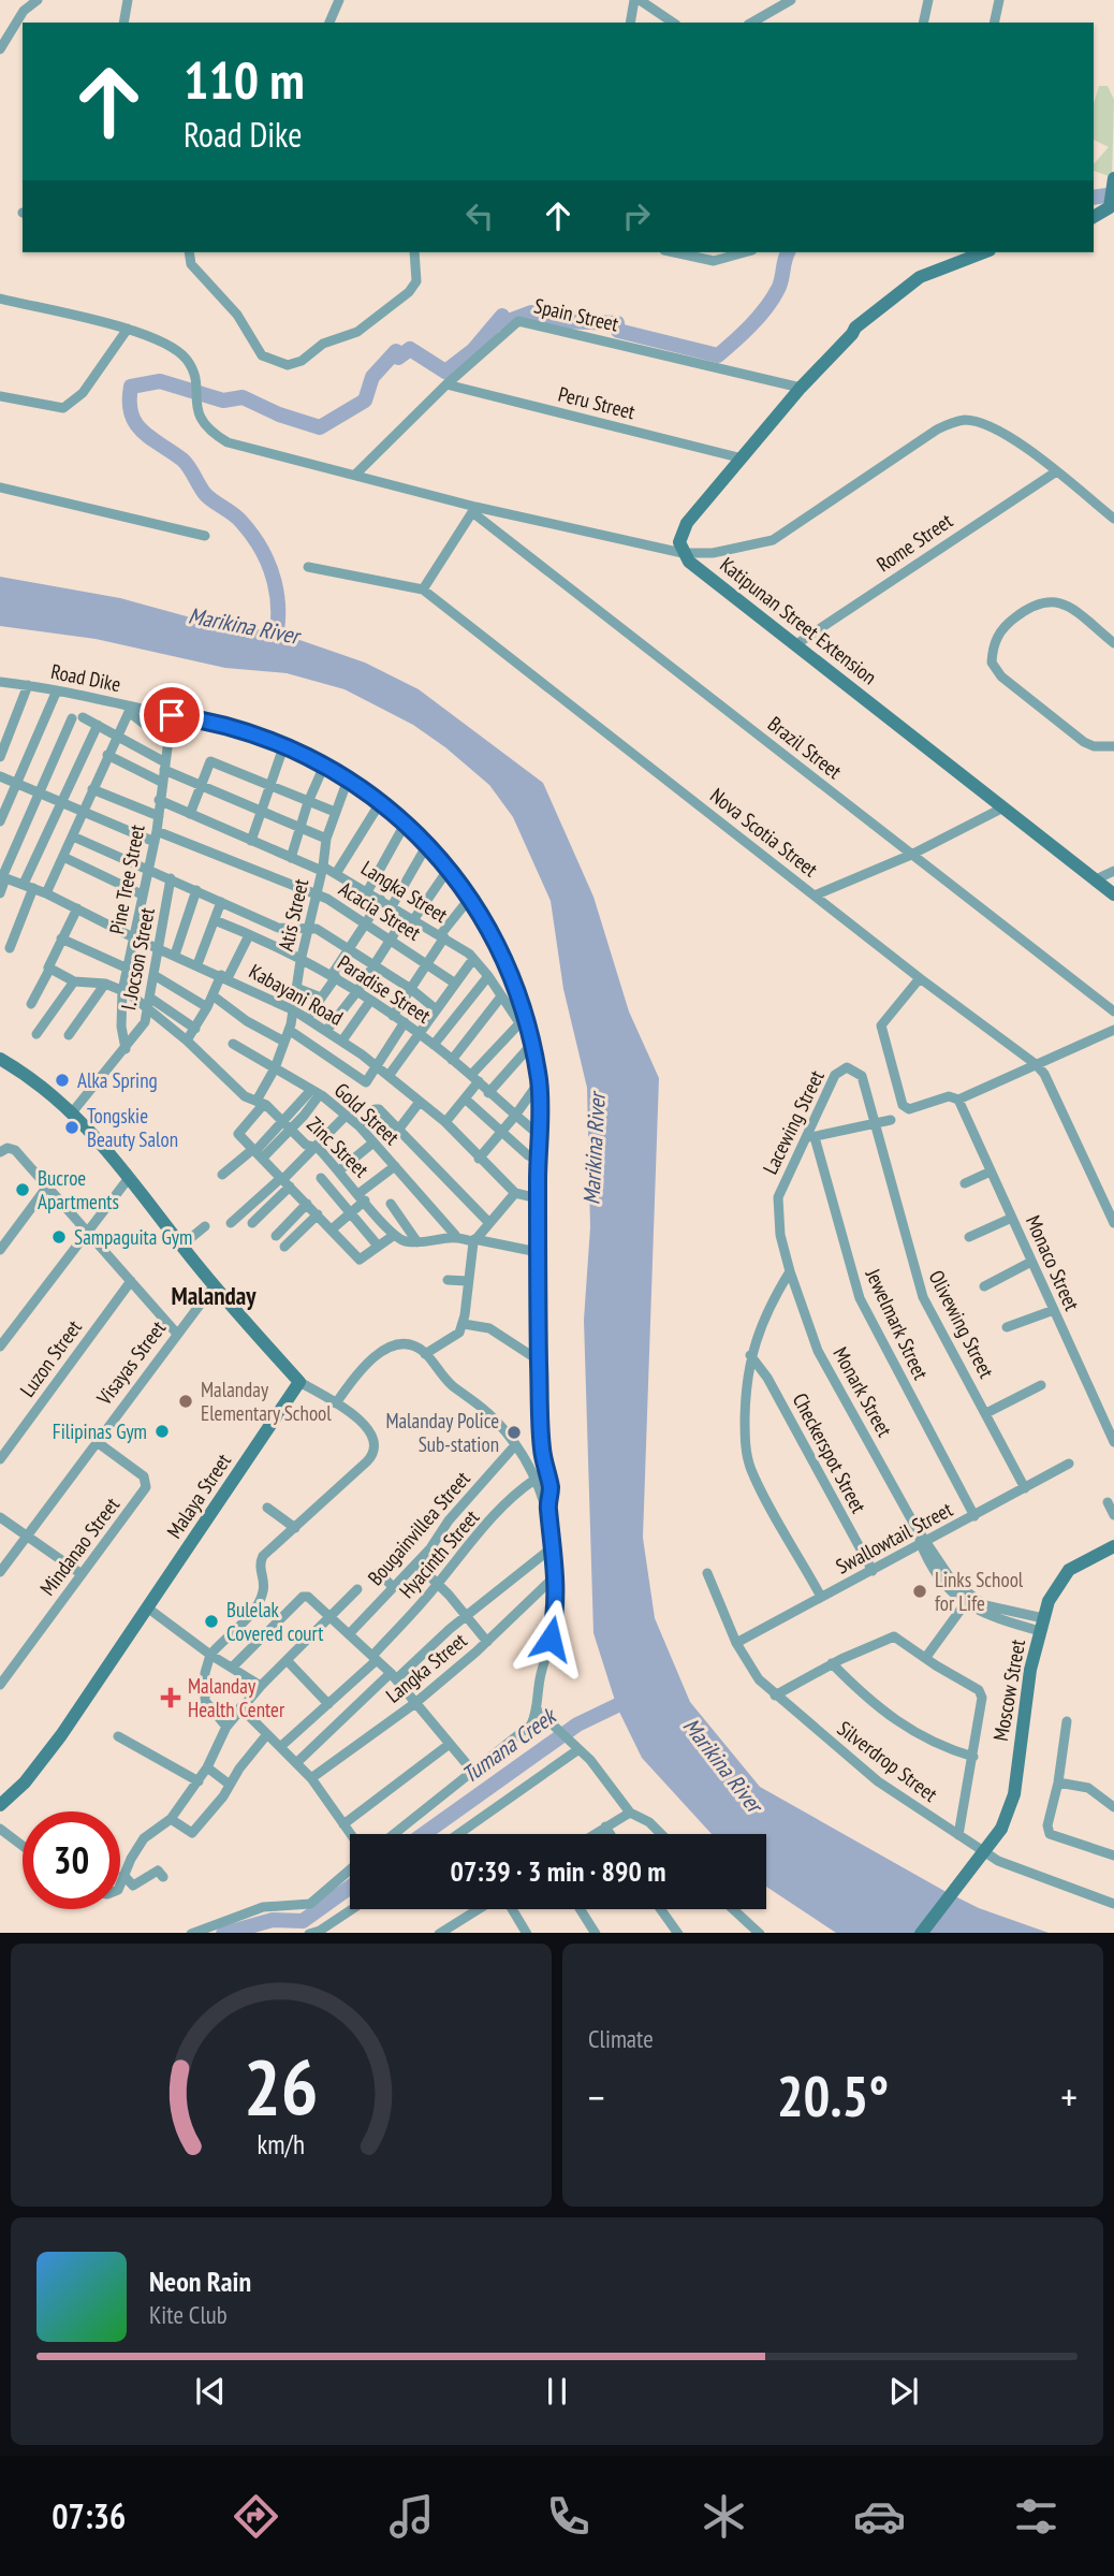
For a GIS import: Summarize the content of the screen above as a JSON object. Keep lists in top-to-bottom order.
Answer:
{
  "streets": {
    "street": [
      "Spain Street",
      "Peru Street",
      "Rome Street",
      "Katipunan Street Extension",
      "Road Dike",
      "Brazil Street",
      "Nova Scotia Street",
      "Pine Tree Street",
      "Langka Street",
      "Acacia Street",
      "Atis Street",
      "I. Jocson Street",
      "Paradise Street",
      "Kabayani Road",
      "Gold Street",
      "Lacewing Street",
      "Zinc Street",
      "Monaco Street",
      "Jewelmark Street",
      "Olivewing Street",
      "Luzon Street",
      "Visayas Street",
      "Monark Street",
      "Checkerspot Street",
      "Malaya Street",
      "Bougainvillea Street",
      "Swallowtail Street",
      "Mindanao Street",
      "Hyacinth Street",
      "Moscow Street",
      "Silverdrop Street"
    ]
  },
  "crossings": [
    ["Spain Street", "Peru Street"],
    ["Rome Street", "Katipunan Street Extension"],
    ["Road Dike", "Pine Tree Street"],
    ["Road Dike", "Langka Street"],
    ["Road Dike", "Atis Street"],
    ["Road Dike", "Paradise Street"],
    ["Pine Tree Street", "Langka Street"],
    ["Pine Tree Street", "Acacia Street"],
    ["Pine Tree Street", "I. Jocson Street"],
    ["Pine Tree Street", "Kabayani Road"],
    ["Langka Street", "Atis Street"],
    ["Acacia Street", "Atis Street"],
    ["Atis Street", "Paradise Street"],
    ["Atis Street", "Kabayani Road"],
    ["Atis Street", "Gold Street"],
    ["Atis Street", "Zinc Street"],
    ["I. Jocson Street", "Kabayani Road"],
    ["I. Jocson Street", "Zinc Street"],
    ["Lacewing Street", "Jewelmark Street"],
    ["Lacewing Street", "Olivewing Street"],
    ["Lacewing Street", "Monark Street"],
    ["Jewelmark Street", "Swallowtail Street"],
    ["Olivewing Street", "Swallowtail Street"],
    ["Visayas Street", "Mindanao Street"],
    ["Monark Street", "Swallowtail Street"],
    ["Monark Street", "Moscow Street"],
    ["Checkerspot Street", "Swallowtail Street"],
    ["Swallowtail Street", "Silverdrop Street"]
  ],
  "districts": ["Malanday"],
  "water": ["Marikina River", "Tumana Creek"],
  "places": {
    "other": [
      "Alka Spring",
      "Tongskie Beauty Salon",
      "Bucroe Apartments",
      "Sampaguita Gym",
      "Malanday Elementary School",
      "Filipinas Gym",
      "Malanday Police Sub-station",
      "Links School for Life",
      "Bulelak Covered court"
    ],
    "health": ["Malanday Health Center"]
  },
  "page": {
    "turn": ["110 m", "Road Dike"],
    "limit": "30",
    "trip": "07:39 · 3 min · 890 m",
    "tile": "Climate",
    "heat": ["−", "20.5°", "+"],
    "song": ["Neon Rain", "Kite Club"],
    "tabs": "07:36",
    "gauge": ["26", "km/h"]
  }
}
